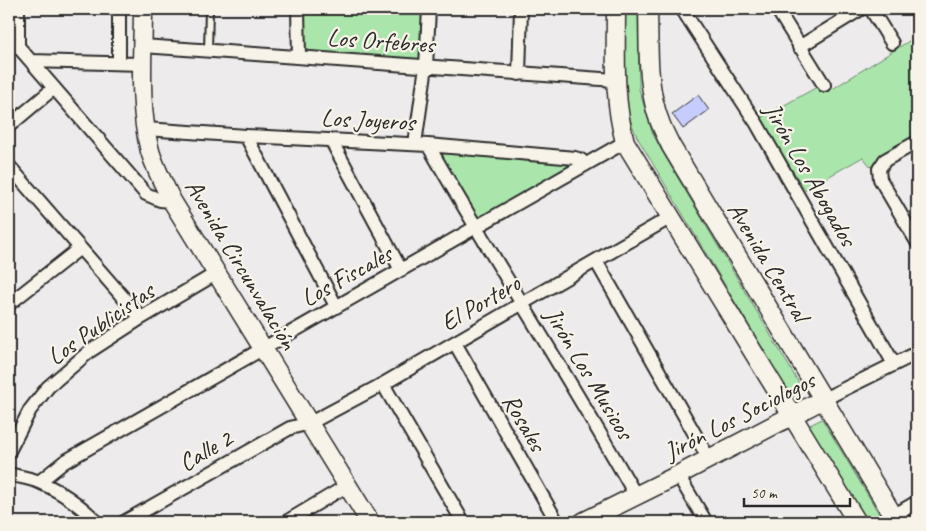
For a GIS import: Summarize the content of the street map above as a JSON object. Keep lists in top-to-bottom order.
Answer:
{
  "streets": {
    "main road": ["Avenida Central", "Avenida Circunvalación", "Jirón Los Sociologos"],
    "street": [
      "Los Orfebres",
      "Los Joyeros",
      "Jirón Los Abogados",
      "Los Fiscales",
      "El Portero",
      "Los Publicistas",
      "Jirón Los Musicos",
      "Rosales",
      "Calle 2"
    ]
  },
  "crossings": [
    ["Los Orfebres", "Avenida Circunvalación"],
    ["Los Joyeros", "Avenida Circunvalación"],
    ["Los Joyeros", "Los Fiscales"],
    ["Los Joyeros", "Jirón Los Musicos"],
    ["Jirón Los Abogados", "Jirón Los Sociologos"],
    ["Avenida Central", "Jirón Los Sociologos"],
    ["Avenida Circunvalación", "Los Fiscales"],
    ["Avenida Circunvalación", "El Portero"],
    ["Avenida Circunvalación", "Los Publicistas"],
    ["Avenida Circunvalación", "Calle 2"],
    ["Los Fiscales", "Jirón Los Musicos"],
    ["El Portero", "Jirón Los Musicos"],
    ["El Portero", "Rosales"],
    ["El Portero", "Calle 2"],
    ["Jirón Los Musicos", "Jirón Los Sociologos"]
  ],
  "scale_bar": "50 m"
}
